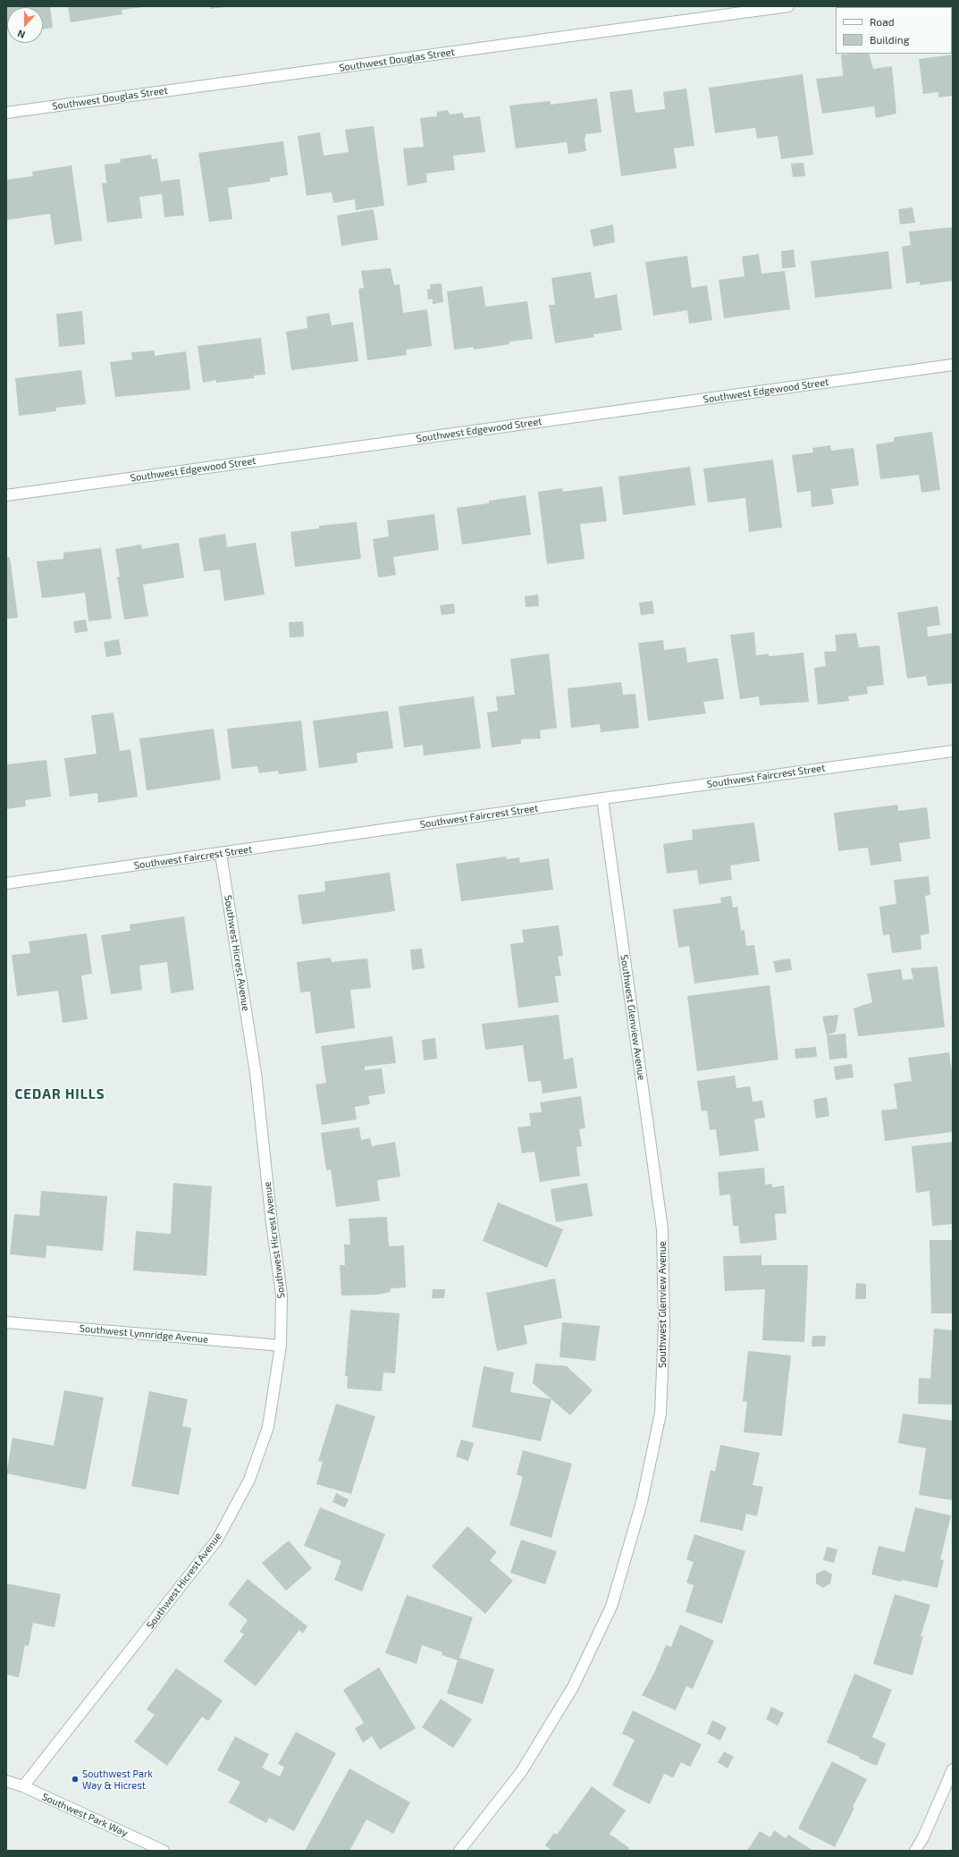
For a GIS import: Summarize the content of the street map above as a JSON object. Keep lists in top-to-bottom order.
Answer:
{
  "streets": {
    "street": [
      "Southwest Douglas Street",
      "Southwest Edgewood Street",
      "Southwest Faircrest Street",
      "Southwest Hicrest Avenue",
      "Southwest Glenview Avenue",
      "Southwest Lynnridge Avenue",
      "Southwest Park Way"
    ]
  },
  "crossings": [
    ["Southwest Faircrest Street", "Southwest Hicrest Avenue"],
    ["Southwest Faircrest Street", "Southwest Glenview Avenue"],
    ["Southwest Hicrest Avenue", "Southwest Lynnridge Avenue"],
    ["Southwest Hicrest Avenue", "Southwest Park Way"]
  ],
  "districts": ["CEDAR HILLS"],
  "places": ["Southwest Park Way & Hicrest"],
  "legend": ["Road", "Building"],
  "north": "bottom"
}
